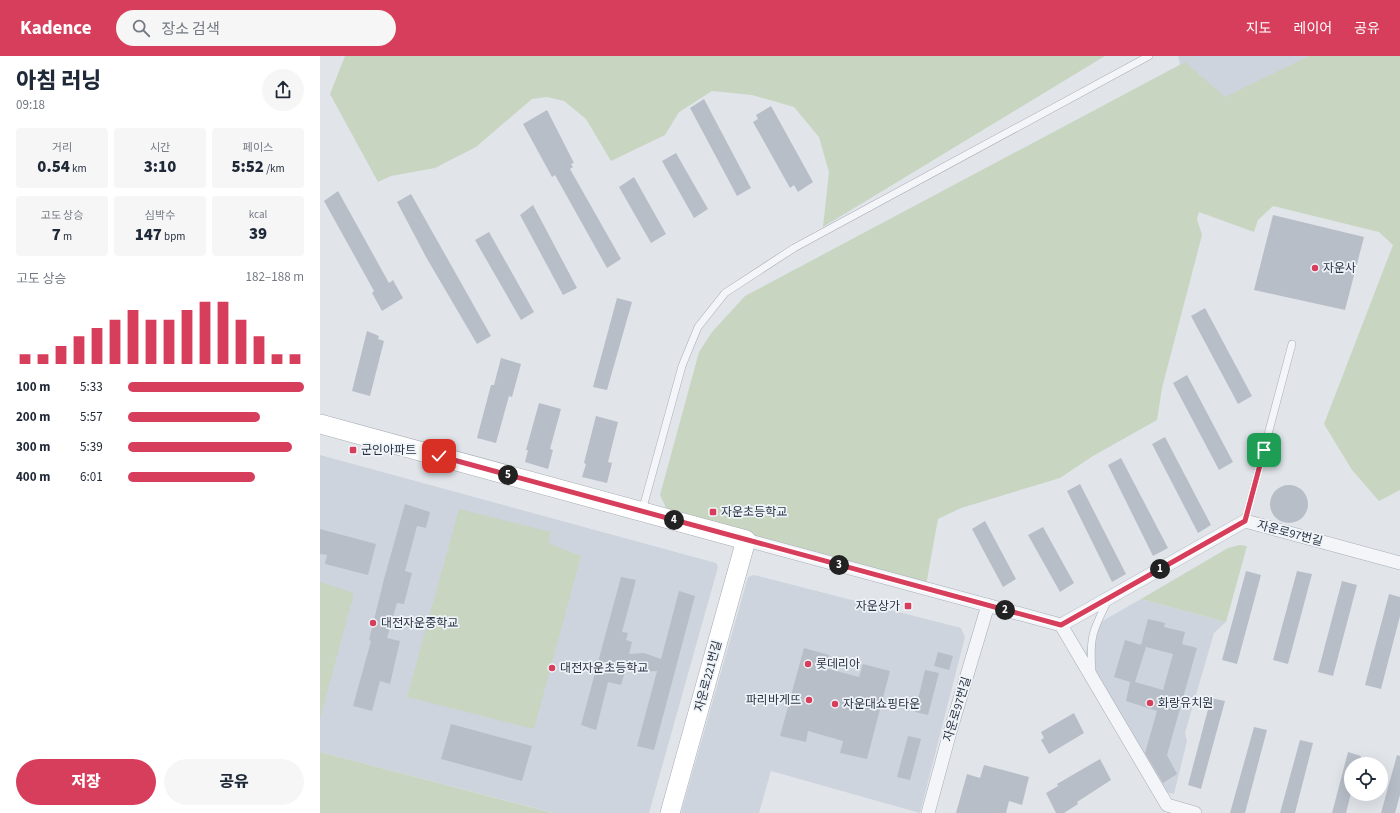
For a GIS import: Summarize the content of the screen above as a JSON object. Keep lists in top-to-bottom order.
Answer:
{
  "streets": {
    "street": ["자운로97번길", "자운로221번길"]
  },
  "places": {
    "other": [
      "자운사",
      "대전자운중학교",
      "롯데리아",
      "대전자운초등학교",
      "파리바게뜨",
      "화랑유치원",
      "자운대쇼핑타운"
    ],
    "transit": ["군인아파트", "자운초등학교", "자운상가"]
  },
  "page": {
    "header": "Kadence",
    "search": "장소 검색",
    "nav": ["지도", "레이어", "공유"],
    "heading": ["아침 러닝", "09:18"],
    "stats": [
      ["거리", "0.54 km"],
      ["시간", "3:10"],
      ["페이스", "5:52 /km"],
      ["고도 상승", "7 m"],
      ["심박수", "147 bpm"],
      ["kcal", "39"]
    ],
    "chart": ["고도 상승", "182–188 m"],
    "list": [
      {
        "name": "100 m",
        "note": "5:33"
      },
      {
        "name": "200 m",
        "note": "5:57"
      },
      {
        "name": "300 m",
        "note": "5:39"
      },
      {
        "name": "400 m",
        "note": "6:01"
      }
    ],
    "pins": [
      "5",
      "4",
      "3",
      "1",
      "2"
    ],
    "buttons": ["저장", "공유"]
  }
}
